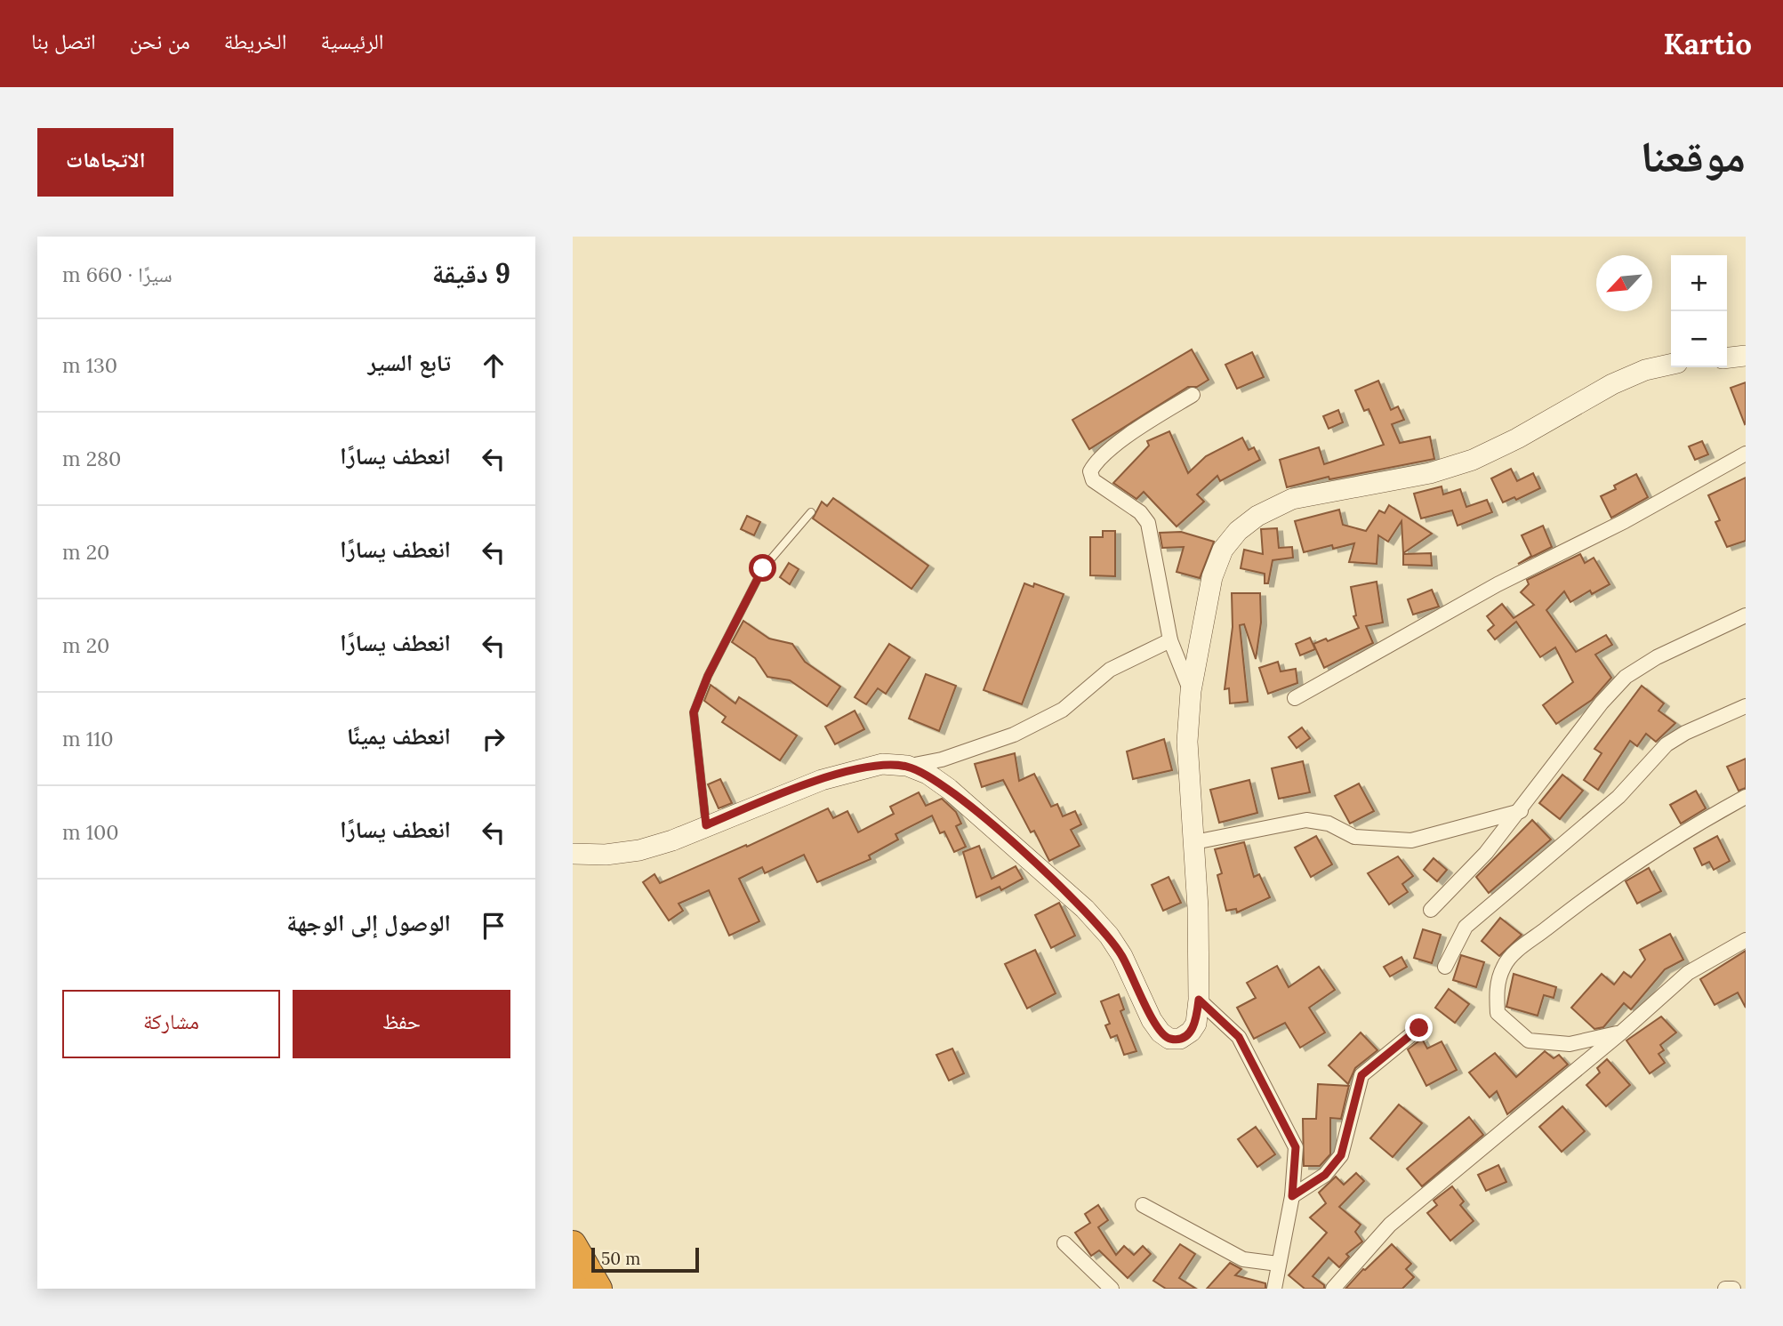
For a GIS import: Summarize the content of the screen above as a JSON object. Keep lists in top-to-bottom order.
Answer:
{
  "scale_bar": "50 m",
  "north": "bottom left",
  "page": {
    "header": "Kartio",
    "nav": [
      "الرئيسية",
      "الخريطة",
      "من نحن",
      "اتصل بنا"
    ],
    "title": "موقعنا",
    "buttons": [
      "الاتجاهات",
      ["حفظ", "مشاركة"]
    ],
    "heading": ["9 دقيقة", "سيرًا · 660 m"],
    "map_buttons": ["+", "−"],
    "list": [
      ["تابع السير", "130 m"],
      ["انعطف يسارًا", "280 m"],
      ["انعطف يسارًا", "20 m"],
      ["انعطف يسارًا", "20 m"],
      ["انعطف يمينًا", "110 m"],
      ["انعطف يسارًا", "100 m"],
      "الوصول إلى الوجهة"
    ],
    "scale": "50 m"
  }
}
